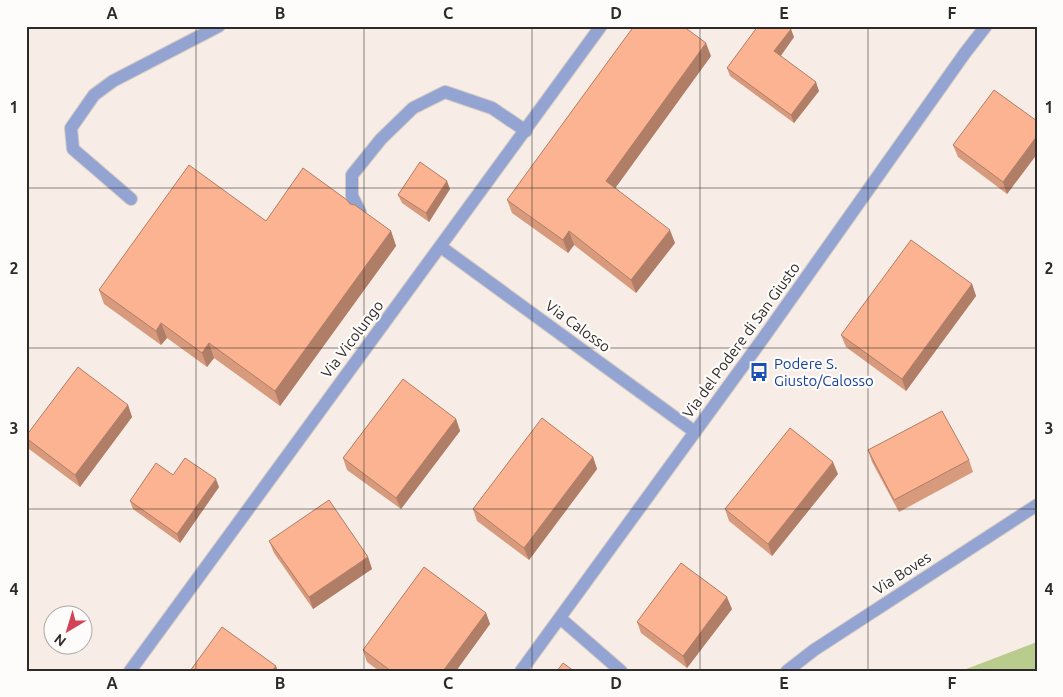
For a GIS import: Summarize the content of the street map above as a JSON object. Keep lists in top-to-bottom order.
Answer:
{
  "streets": {
    "street": [
      "Via Calosso",
      "Via Vicolungo",
      "Via del Podere di San Giusto",
      "Via Boves"
    ]
  },
  "crossings": [
    ["Via Calosso", "Via Vicolungo"],
    ["Via Calosso", "Via del Podere di San Giusto"]
  ],
  "places": {
    "bus stop": ["Podere S. Giusto/Calosso"]
  },
  "north": "bottom left",
  "grid": {
    "columns": [
      "A",
      "B",
      "C",
      "D",
      "E",
      "F"
    ],
    "rows": [
      "1",
      "2",
      "3",
      "4"
    ]
  }
}
